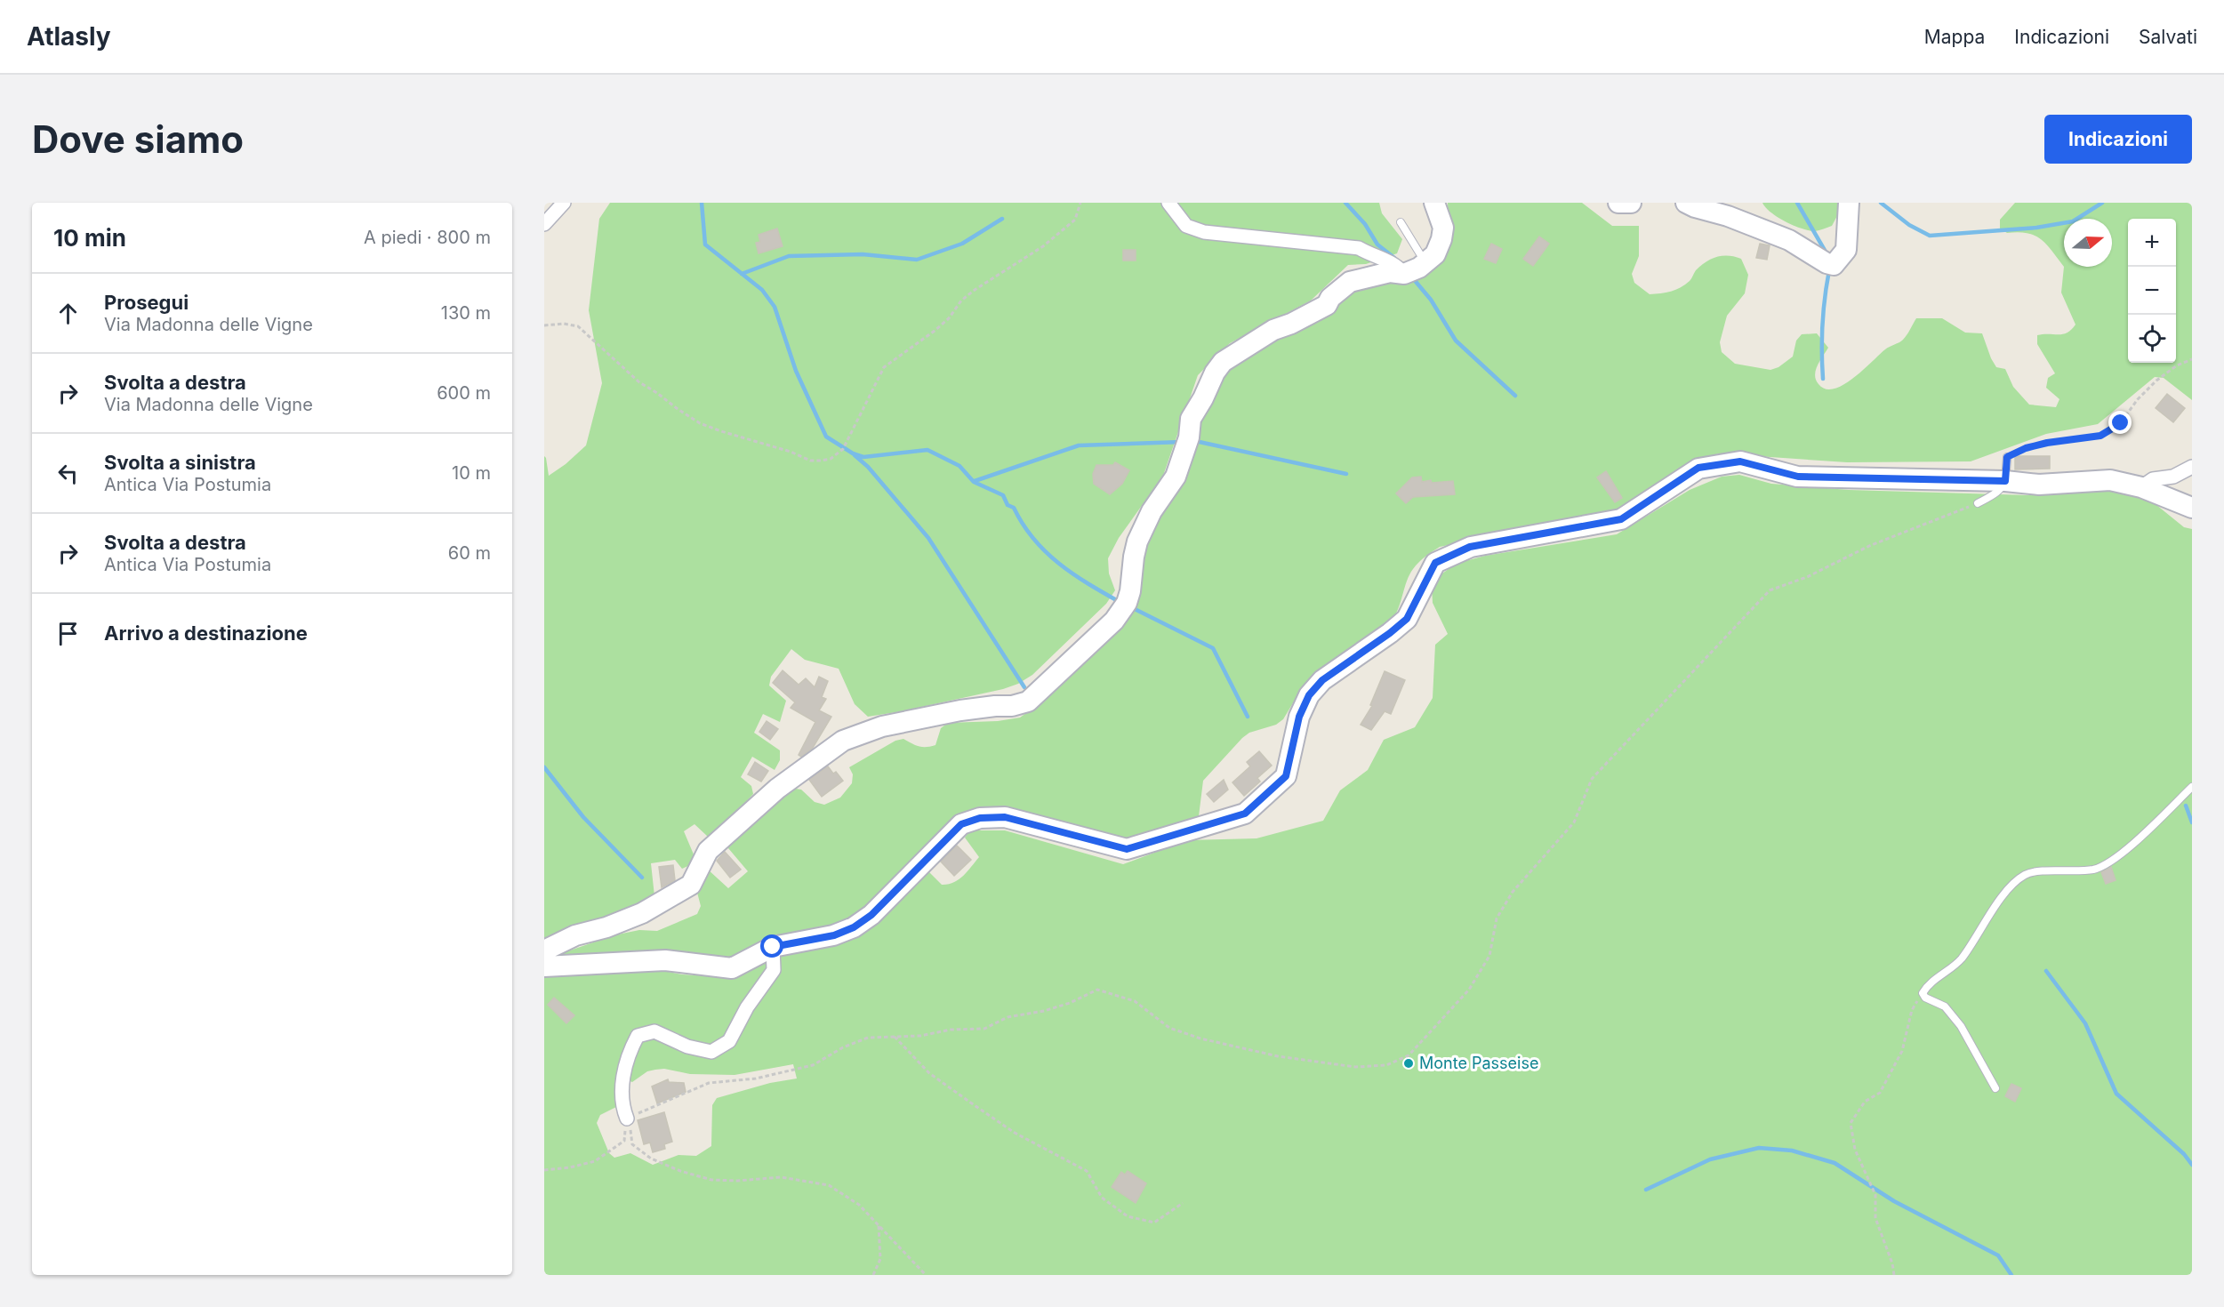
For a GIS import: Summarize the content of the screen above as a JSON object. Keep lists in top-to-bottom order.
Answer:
{
  "places": ["Monte Passeise"],
  "north": "right",
  "page": {
    "header": "Atlasly",
    "nav": ["Mappa", "Indicazioni", "Salvati"],
    "buttons": "Indicazioni",
    "title": "Dove siamo",
    "heading": ["10 min", "A piedi · 800 m"],
    "map_buttons": ["+", "−"],
    "list": [
      ["Prosegui", "Via Madonna delle Vigne", "130 m"],
      ["Svolta a destra", "Via Madonna delle Vigne", "600 m"],
      ["Svolta a sinistra", "Antica Via Postumia", "10 m"],
      ["Svolta a destra", "Antica Via Postumia", "60 m"],
      "Arrivo a destinazione"
    ]
  }
}
